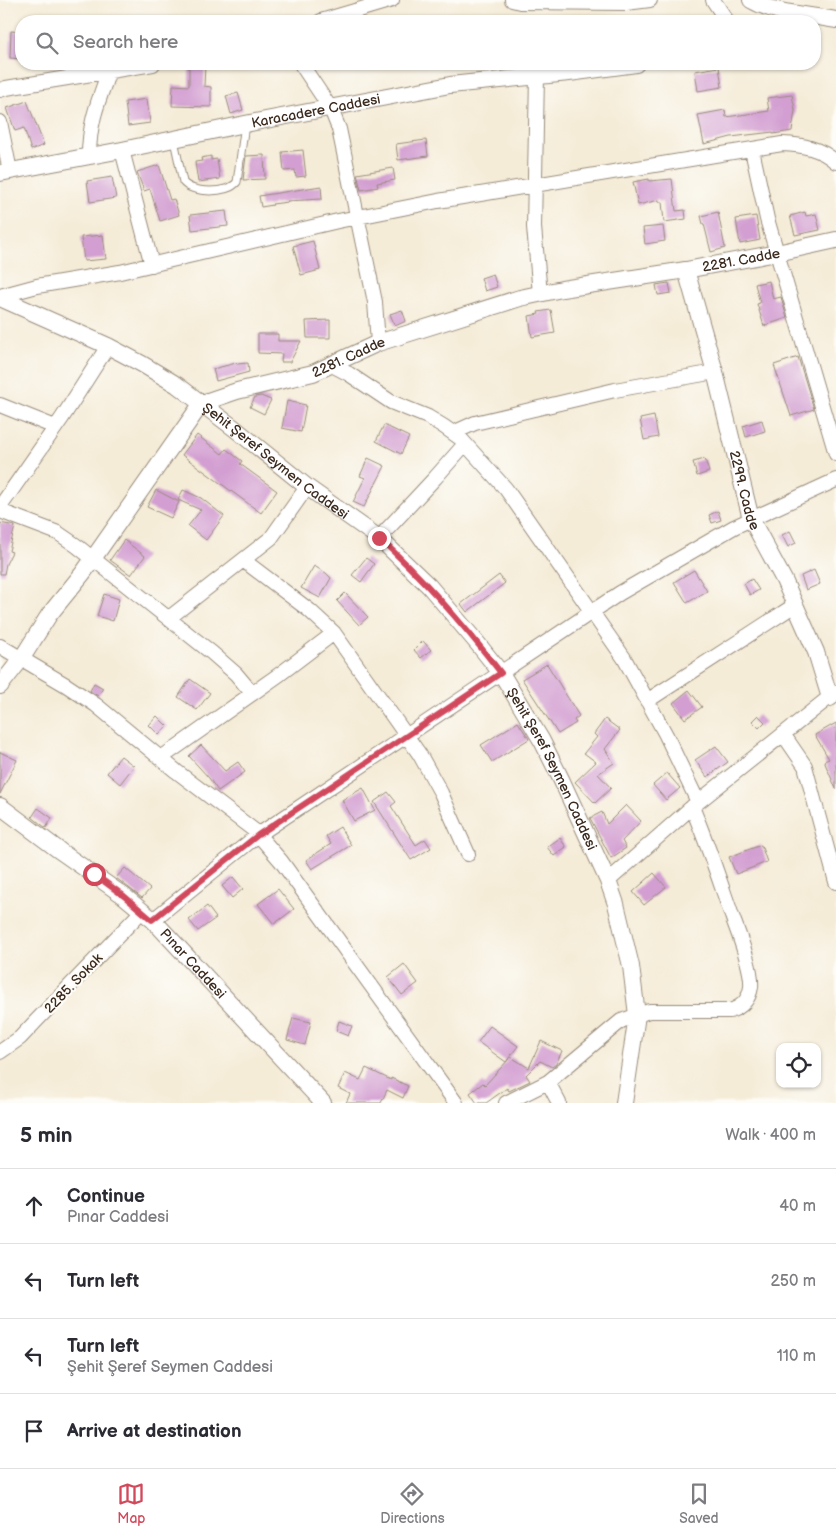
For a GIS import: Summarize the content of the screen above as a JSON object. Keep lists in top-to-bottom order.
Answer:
{
  "streets": {
    "street": [
      "Karacadere Caddesi",
      "2281. Cadde",
      "Şehit Şeref Seymen Caddesi",
      "2299. Cadde",
      "Pınar Caddesi",
      "2285. Sokak"
    ]
  },
  "crossings": [
    ["2281. Cadde", "Şehit Şeref Seymen Caddesi"],
    ["2281. Cadde", "2299. Cadde"],
    ["Şehit Şeref Seymen Caddesi", "2285. Sokak"],
    ["2299. Cadde", "2285. Sokak"],
    ["Pınar Caddesi", "2285. Sokak"]
  ],
  "page": {
    "search": "Search here",
    "heading": ["5 min", "Walk · 400 m"],
    "list": [
      ["Continue", "Pınar Caddesi", "40 m"],
      ["Turn left", "250 m"],
      ["Turn left", "Şehit Şeref Seymen Caddesi", "110 m"],
      "Arrive at destination"
    ],
    "nav": ["Map", "Directions", "Saved"]
  }
}
